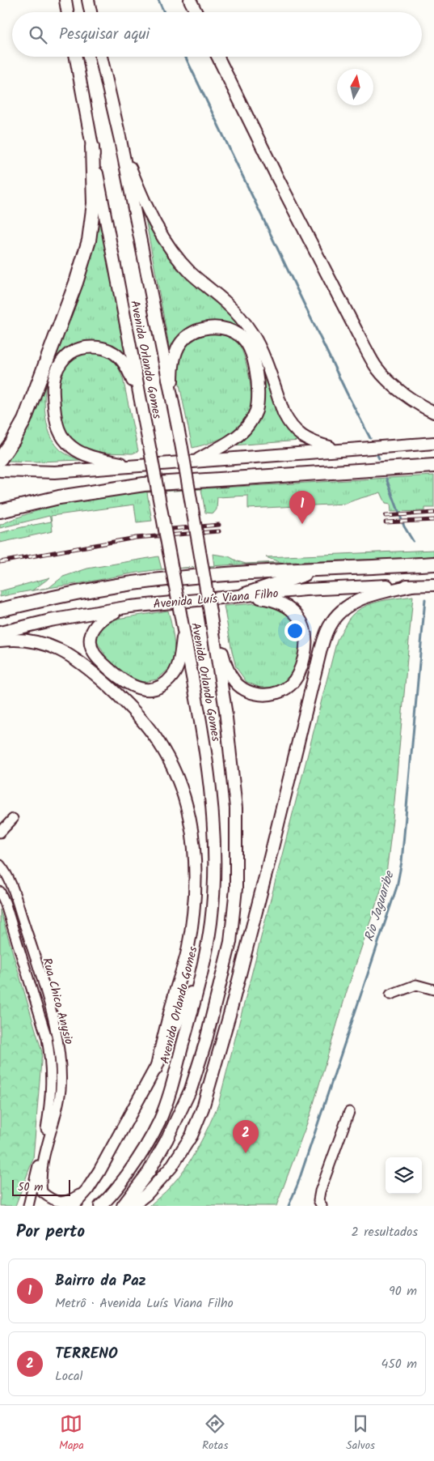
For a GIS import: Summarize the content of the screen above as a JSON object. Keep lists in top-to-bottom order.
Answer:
{
  "streets": {
    "highway": ["Avenida Luís Viana Filho"],
    "main road": ["Avenida Orlando Gomes"],
    "street": ["Rua Chico Anysio"]
  },
  "water": ["Rio Jaguaribe"],
  "scale_bar": "50 m",
  "north": "top",
  "page": {
    "search": "Pesquisar aqui",
    "pins": ["1", "2"],
    "scale": "50 m",
    "heading": ["Por perto", "2 resultados"],
    "list": [
      {
        "mark": "1",
        "name": "Bairro da Paz",
        "note": "Metrô · Avenida Luís Viana Filho",
        "value": "90 m"
      },
      {
        "mark": "2",
        "name": "TERRENO",
        "note": "Local",
        "value": "450 m"
      }
    ],
    "nav": ["Mapa", "Rotas", "Salvos"]
  }
}
